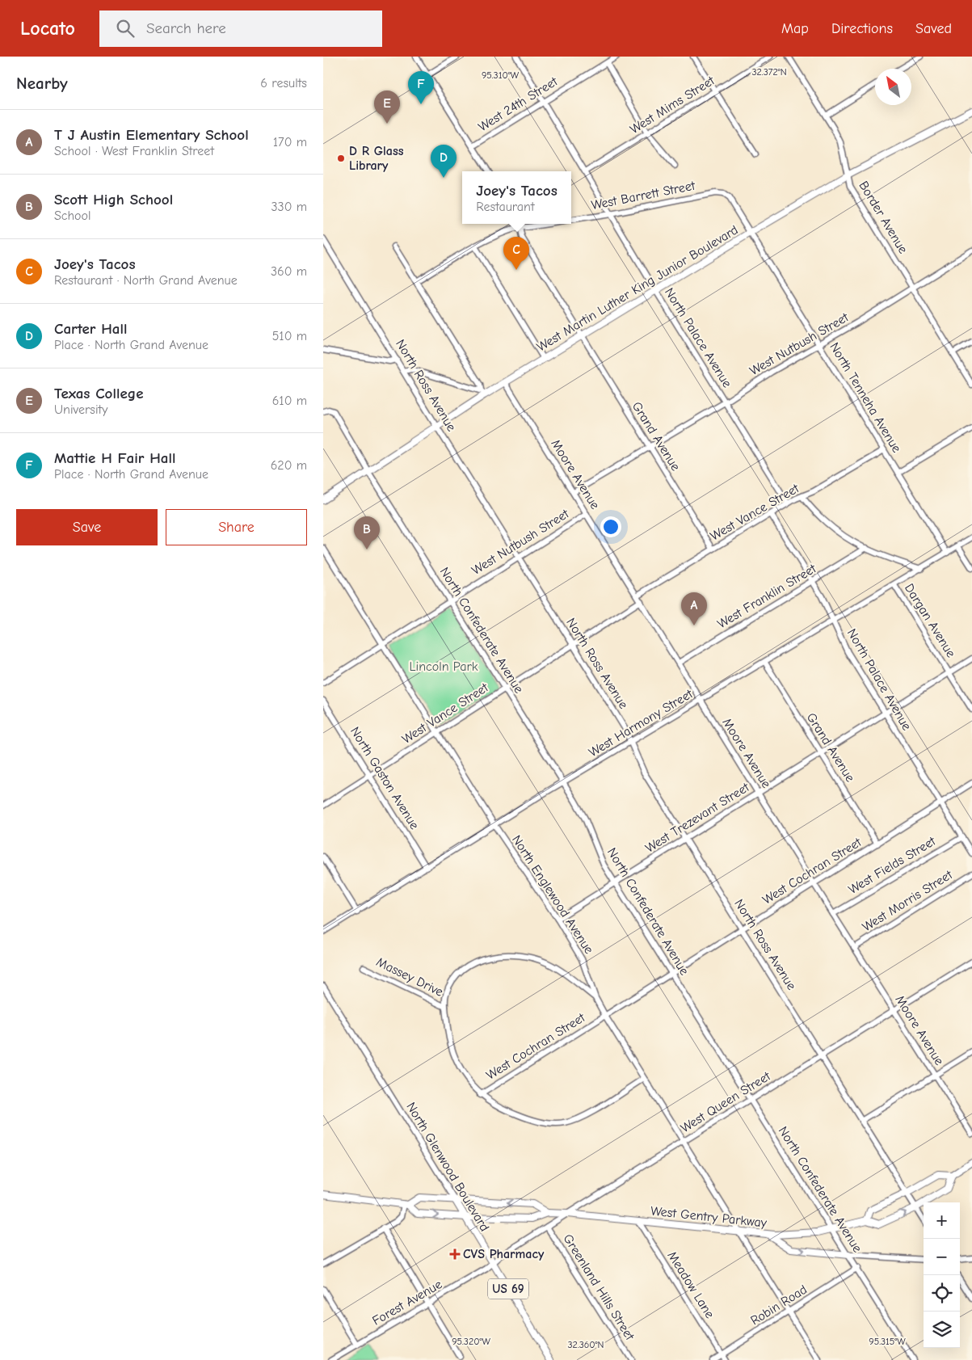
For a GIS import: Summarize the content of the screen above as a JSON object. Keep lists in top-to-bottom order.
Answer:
{
  "streets": {
    "main road": [
      "West Martin Luther King Junior Boulevard",
      "North Glenwood Boulevard",
      "West Gentry Parkway",
      "US 69"
    ],
    "street": [
      "West 24th Street",
      "West Mims Street",
      "West Barrett Street",
      "Border Avenue",
      "North Palace Avenue",
      "West Nutbush Street",
      "North Ross Avenue",
      "North Tenneha Avenue",
      "Grand Avenue",
      "Moore Avenue",
      "West Vance Street",
      "West Franklin Street",
      "Dargan Avenue",
      "North Confederate Avenue",
      "West Harmony Street",
      "North Gaston Avenue",
      "West Trezevant Street",
      "West Fields Street",
      "West Cochran Street",
      "North Englewood Avenue",
      "West Morris Street",
      "Massey Drive",
      "West Queen Street",
      "Meadow Lane",
      "Greenland Hills Street",
      "Forest Avenue",
      "Robin Road"
    ]
  },
  "crossings": [
    ["West 24th Street", "North Palace Avenue"],
    ["West Mims Street", "North Palace Avenue"],
    ["West Barrett Street", "North Palace Avenue"],
    ["West Barrett Street", "North Tenneha Avenue"],
    ["West Barrett Street", "Grand Avenue"],
    ["Border Avenue", "West Martin Luther King Junior Boulevard"],
    ["Border Avenue", "West Nutbush Street"],
    ["West Martin Luther King Junior Boulevard", "North Palace Avenue"],
    ["West Martin Luther King Junior Boulevard", "North Ross Avenue"],
    ["West Martin Luther King Junior Boulevard", "North Tenneha Avenue"],
    ["West Martin Luther King Junior Boulevard", "Grand Avenue"],
    ["West Martin Luther King Junior Boulevard", "Moore Avenue"],
    ["West Martin Luther King Junior Boulevard", "North Confederate Avenue"],
    ["North Palace Avenue", "West Nutbush Street"],
    ["North Palace Avenue", "West Vance Street"],
    ["North Palace Avenue", "West Franklin Street"],
    ["North Palace Avenue", "West Harmony Street"],
    ["North Palace Avenue", "West Trezevant Street"],
    ["North Palace Avenue", "West Fields Street"],
    ["North Palace Avenue", "West Cochran Street"],
    ["West Nutbush Street", "North Ross Avenue"],
    ["West Nutbush Street", "North Tenneha Avenue"],
    ["West Nutbush Street", "Grand Avenue"],
    ["West Nutbush Street", "Moore Avenue"],
    ["West Nutbush Street", "North Confederate Avenue"],
    ["West Nutbush Street", "North Englewood Avenue"],
    ["North Ross Avenue", "West Vance Street"],
    ["North Ross Avenue", "West Harmony Street"],
    ["North Ross Avenue", "West Trezevant Street"],
    ["North Ross Avenue", "West Cochran Street"],
    ["North Ross Avenue", "West Queen Street"],
    ["North Ross Avenue", "West Gentry Parkway"],
    ["North Tenneha Avenue", "West Vance Street"],
    ["North Tenneha Avenue", "West Harmony Street"],
    ["Grand Avenue", "West Vance Street"],
    ["Grand Avenue", "West Harmony Street"],
    ["Grand Avenue", "West Trezevant Street"],
    ["Grand Avenue", "West Cochran Street"],
    ["Moore Avenue", "West Vance Street"],
    ["Moore Avenue", "West Franklin Street"],
    ["Moore Avenue", "West Harmony Street"],
    ["Moore Avenue", "West Trezevant Street"],
    ["Moore Avenue", "West Fields Street"],
    ["Moore Avenue", "West Cochran Street"],
    ["Moore Avenue", "West Morris Street"],
    ["Moore Avenue", "West Queen Street"],
    ["West Vance Street", "North Confederate Avenue"],
    ["West Vance Street", "North Gaston Avenue"],
    ["West Vance Street", "North Englewood Avenue"],
    ["Dargan Avenue", "West Harmony Street"],
    ["Dargan Avenue", "West Trezevant Street"],
    ["North Confederate Avenue", "West Harmony Street"],
    ["North Confederate Avenue", "West Trezevant Street"],
    ["North Confederate Avenue", "West Cochran Street"],
    ["North Confederate Avenue", "West Queen Street"],
    ["North Confederate Avenue", "West Gentry Parkway"],
    ["North Confederate Avenue", "Robin Road"],
    ["West Harmony Street", "North Gaston Avenue"],
    ["West Harmony Street", "North Englewood Avenue"],
    ["West Trezevant Street", "North Englewood Avenue"],
    ["West Cochran Street", "North Englewood Avenue"],
    ["North Englewood Avenue", "West Queen Street"],
    ["North Englewood Avenue", "West Gentry Parkway"],
    ["North Englewood Avenue", "Robin Road"],
    ["West Queen Street", "North Glenwood Boulevard"],
    ["West Queen Street", "West Gentry Parkway"],
    ["West Queen Street", "Greenland Hills Street"],
    ["West Queen Street", "Forest Avenue"],
    ["North Glenwood Boulevard", "West Gentry Parkway"],
    ["North Glenwood Boulevard", "Forest Avenue"],
    ["West Gentry Parkway", "Meadow Lane"],
    ["Meadow Lane", "Robin Road"]
  ],
  "parks": ["Lincoln Park"],
  "places": {
    "other": ["D R Glass Library"],
    "health": ["CVS Pharmacy"]
  },
  "north": "top left",
  "page": {
    "header": "Locato",
    "search": "Search here",
    "nav": ["Map", "Directions", "Saved"],
    "heading": ["Nearby", "6 results"],
    "pins": [
      "F",
      "E",
      "D",
      "C",
      "B",
      "A"
    ],
    "list": [
      {
        "mark": "A",
        "name": "T J Austin Elementary School",
        "note": "School · West Franklin Street",
        "value": "170 m"
      },
      {
        "mark": "B",
        "name": "Scott High School",
        "note": "School",
        "value": "330 m"
      },
      {
        "mark": "C",
        "name": "Joey's Tacos",
        "note": "Restaurant · North Grand Avenue",
        "value": "360 m"
      },
      {
        "mark": "D",
        "name": "Carter Hall",
        "note": "Place · North Grand Avenue",
        "value": "510 m"
      },
      {
        "mark": "E",
        "name": "Texas College",
        "note": "University",
        "value": "610 m"
      },
      {
        "mark": "F",
        "name": "Mattie H Fair Hall",
        "note": "Place · North Grand Avenue",
        "value": "620 m"
      }
    ],
    "popup": ["Joey's Tacos", "Restaurant"],
    "buttons": ["Save", "Share"],
    "map_buttons": ["+", "−"]
  },
  "coordinates": [
    "32.372°N",
    "95.310°W",
    "95.320°W",
    "95.315°W",
    "32.360°N"
  ]
}
